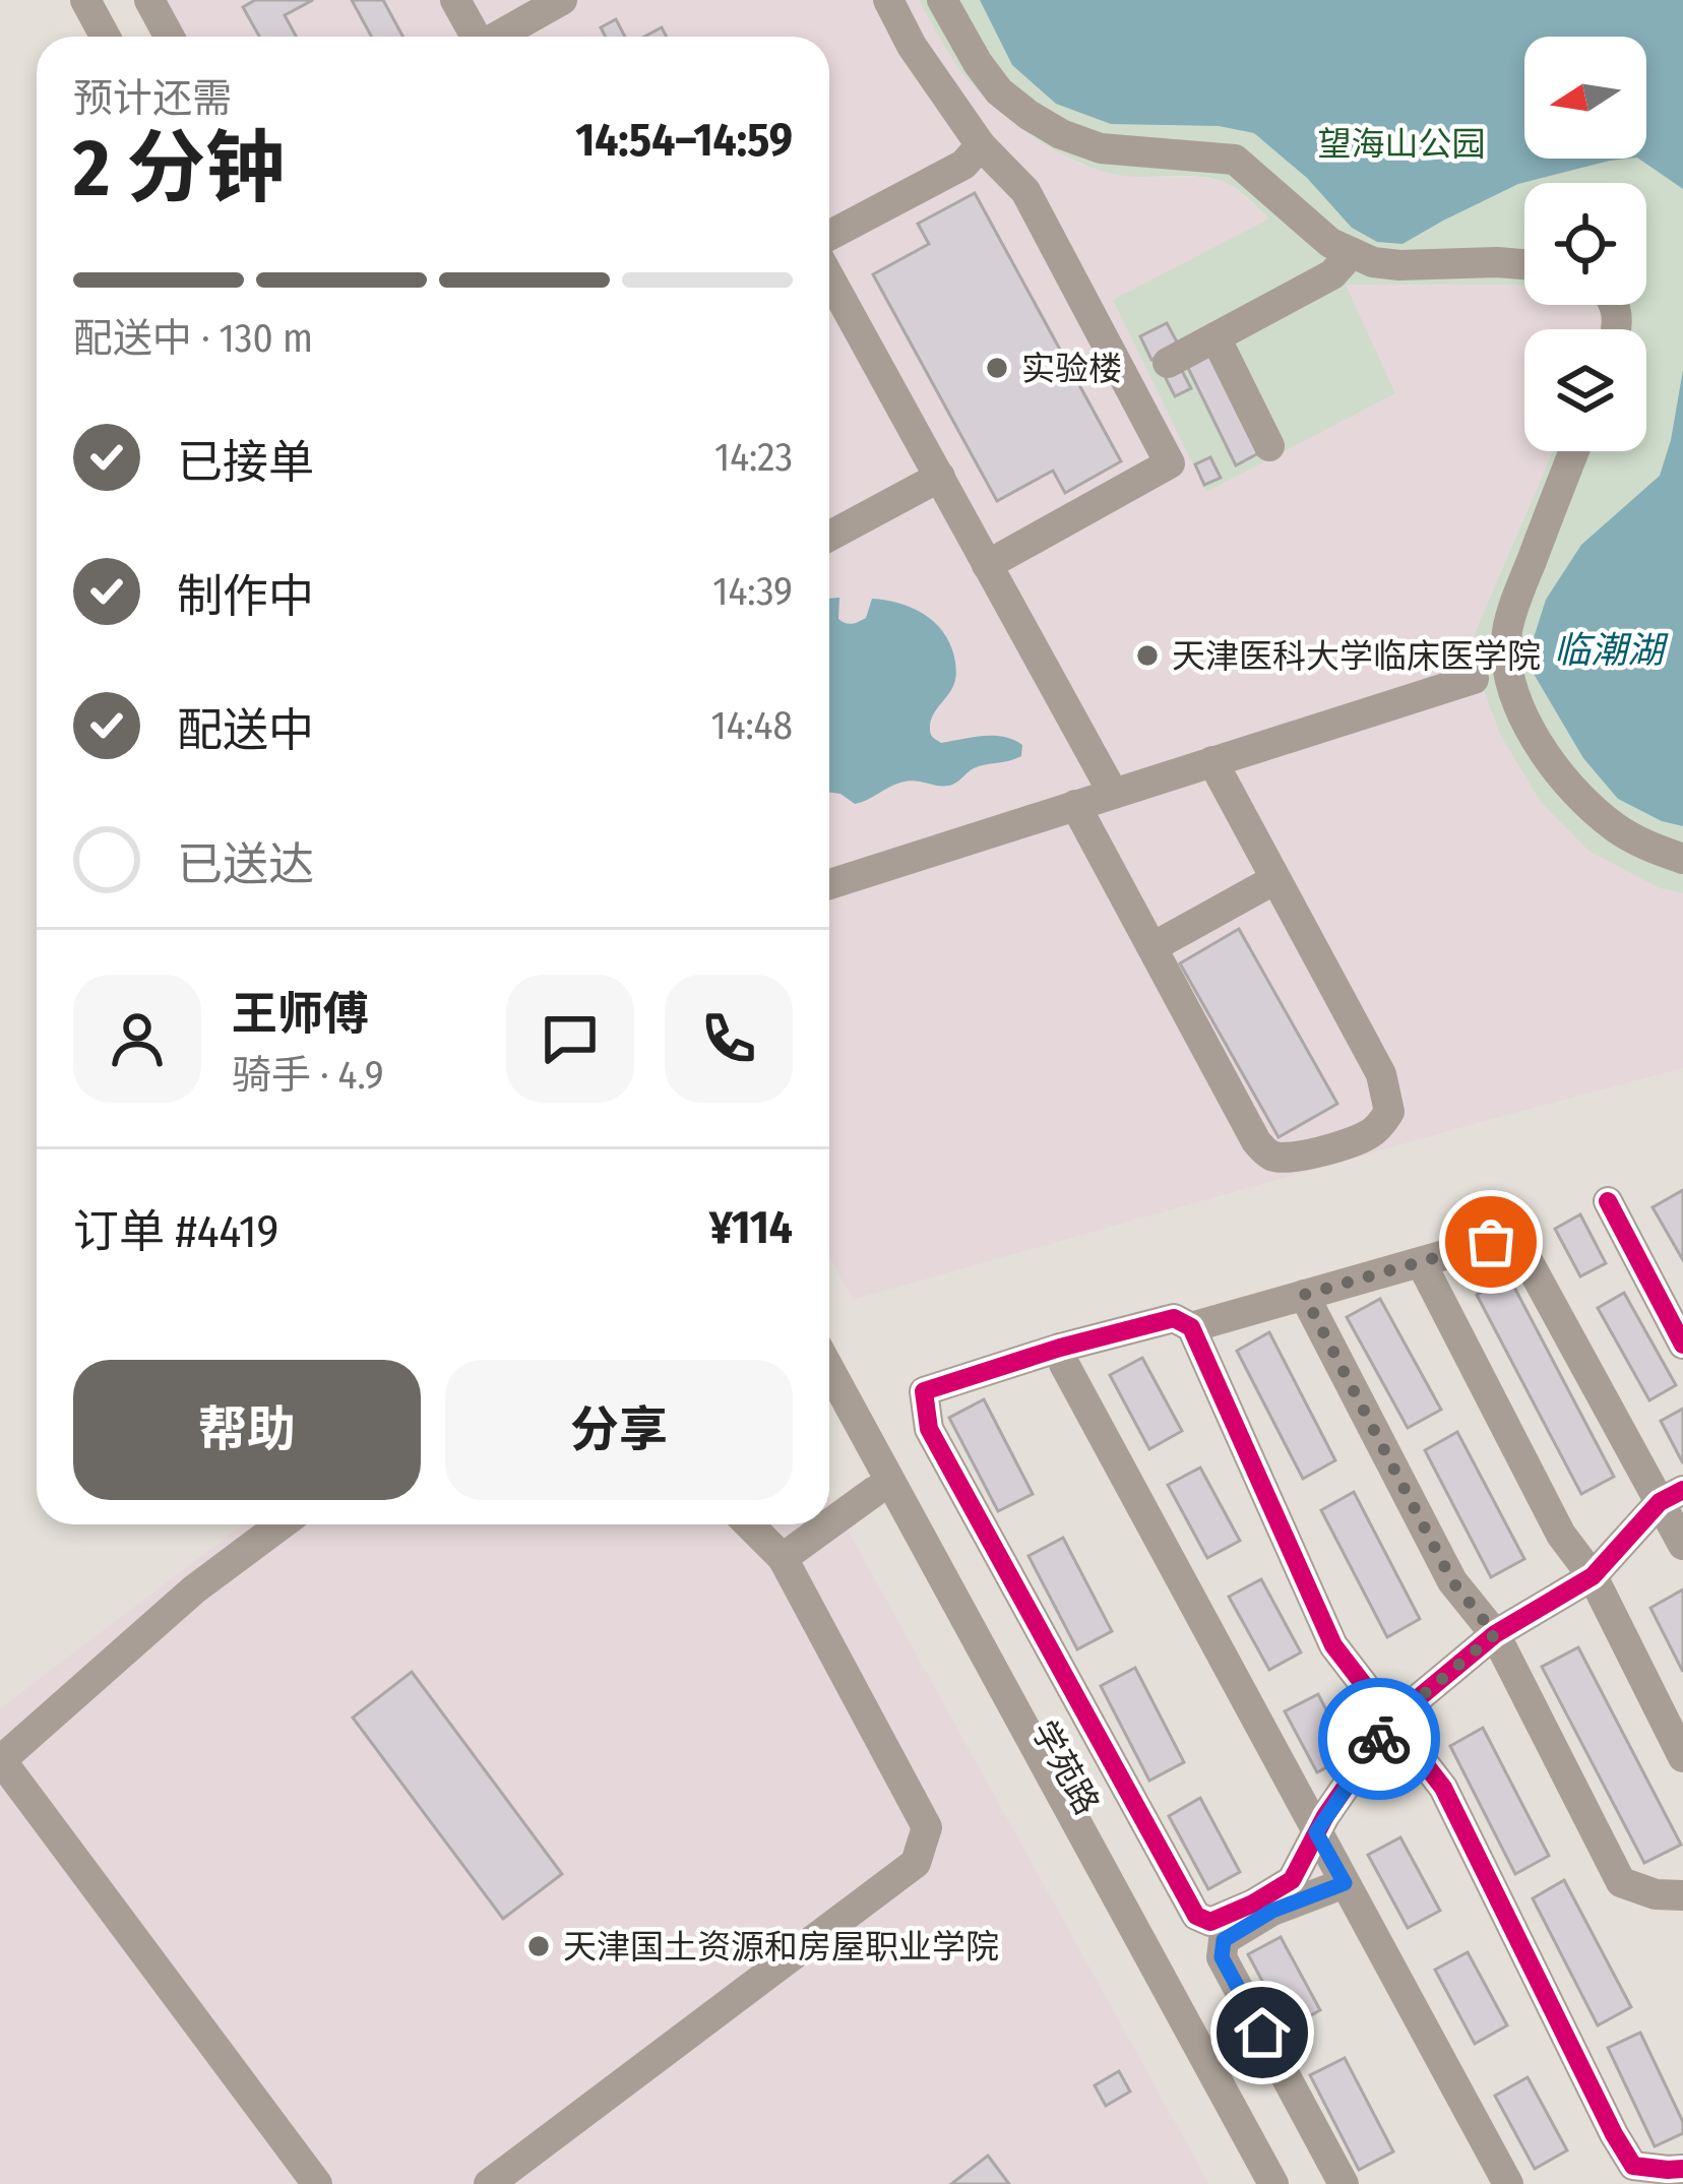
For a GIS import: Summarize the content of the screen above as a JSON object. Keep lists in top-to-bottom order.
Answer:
{
  "streets": {
    "street": ["学苑路"]
  },
  "water": ["临潮湖"],
  "parks": ["望海山公园"],
  "places": ["实验楼", "天津医科大学临床医学院", "天津国土资源和房屋职业学院"],
  "north": "left",
  "page": {
    "heading": ["2 分钟", "预计还需", "14:54–14:59"],
    "panel": [
      "王师傅",
      "骑手 · 4.9",
      "订单 #4419",
      "¥114"
    ],
    "bar": "配送中 · 130 m",
    "list": [
      ["已接单", "14:23"],
      ["制作中", "14:39"],
      ["配送中", "14:48"],
      "已送达"
    ],
    "buttons": ["帮助", "分享"]
  }
}
